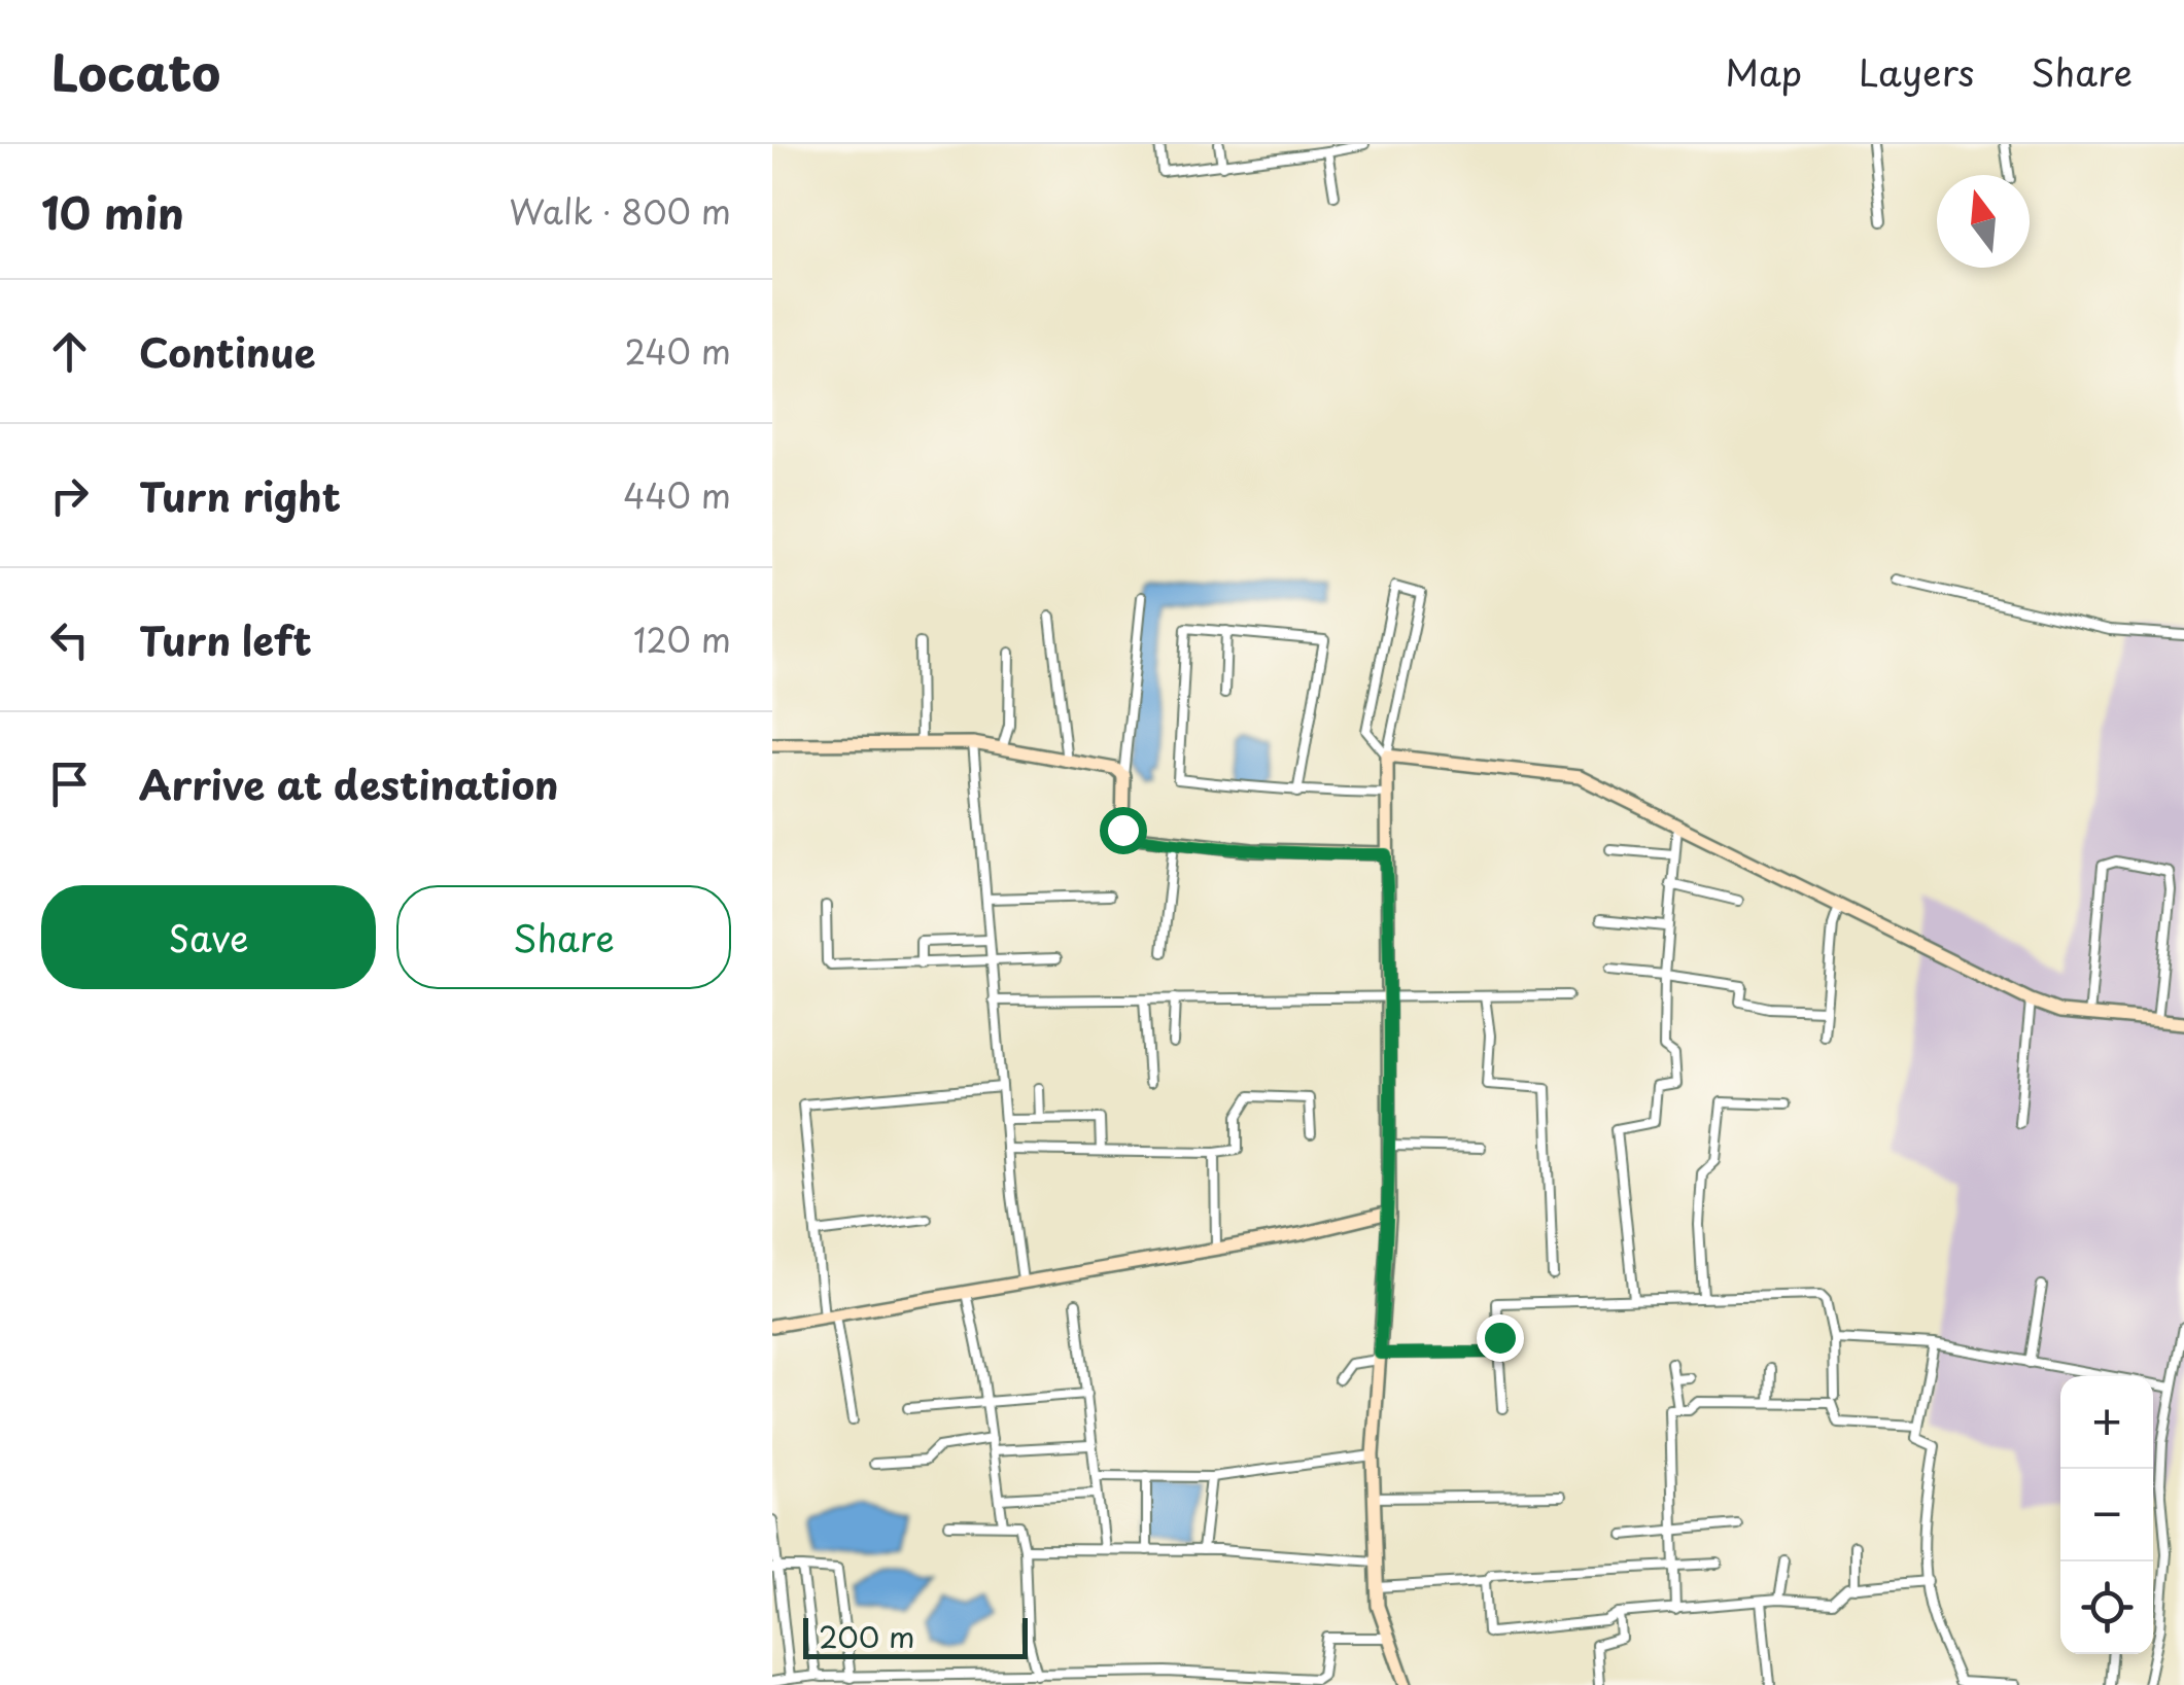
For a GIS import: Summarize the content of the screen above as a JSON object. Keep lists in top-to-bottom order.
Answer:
{
  "scale_bar": "200 m",
  "north": "top",
  "page": {
    "header": "Locato",
    "nav": ["Map", "Layers", "Share"],
    "heading": ["10 min", "Walk · 800 m"],
    "list": [
      ["Continue", "240 m"],
      ["Turn right", "440 m"],
      ["Turn left", "120 m"],
      "Arrive at destination"
    ],
    "buttons": ["Save", "Share"],
    "map_buttons": ["+", "−"],
    "scale": "200 m"
  }
}
